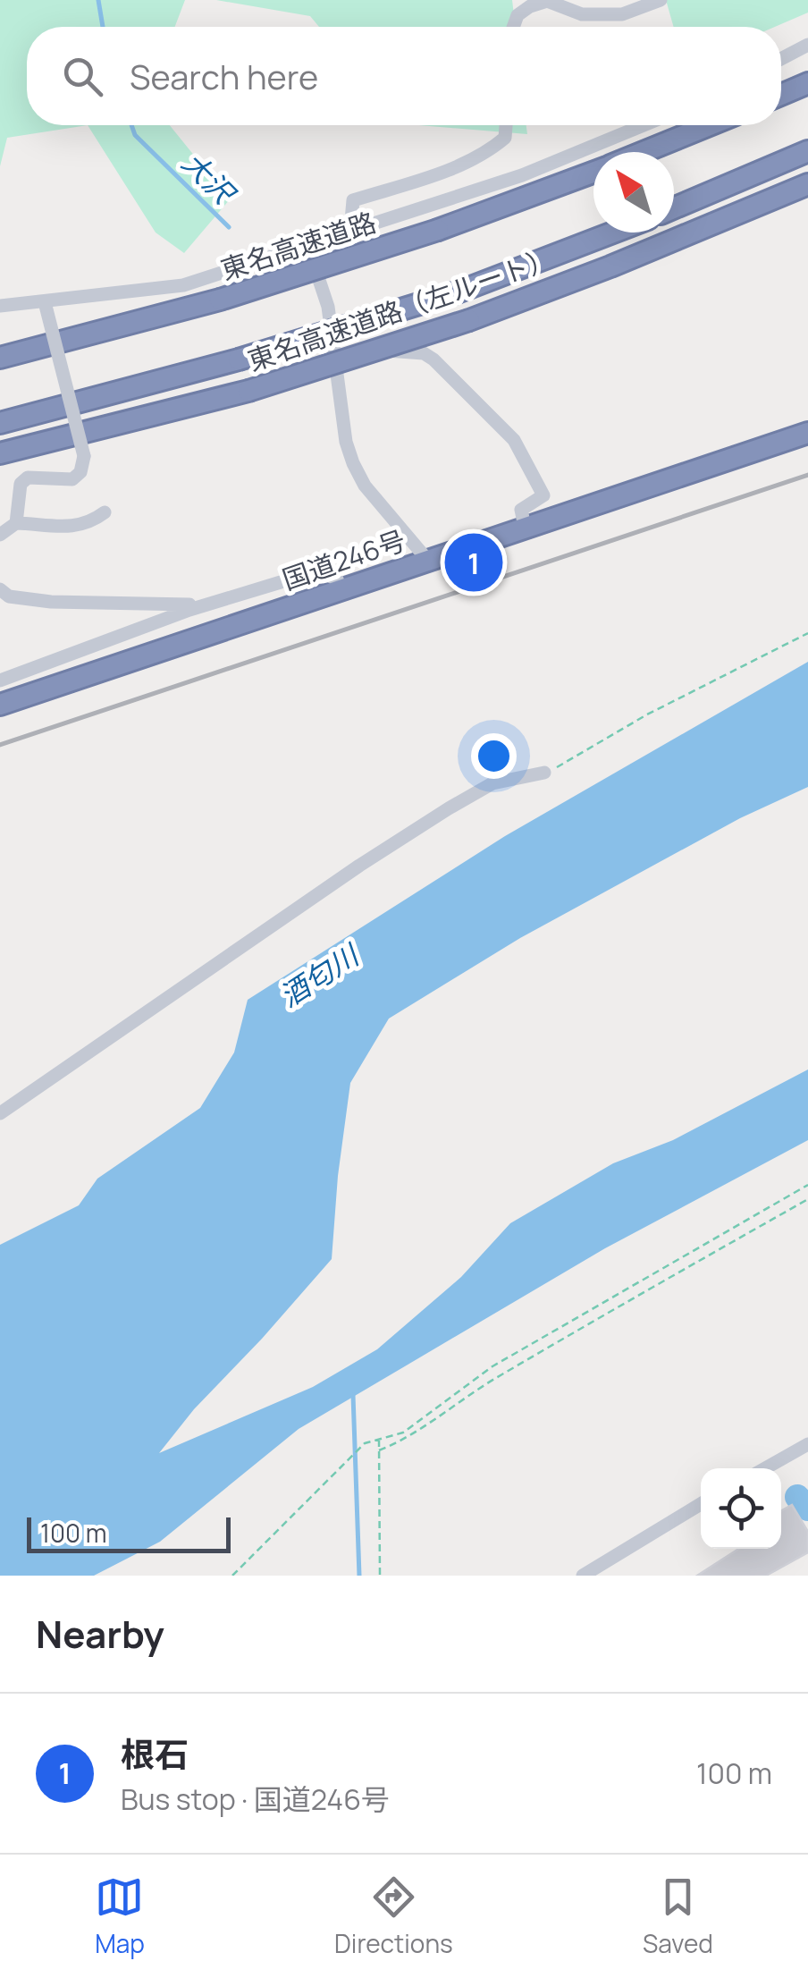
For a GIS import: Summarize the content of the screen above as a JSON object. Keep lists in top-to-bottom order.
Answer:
{
  "streets": {
    "highway": ["東名高速道路", "東名高速道路（左ルート）", "国道246号"]
  },
  "water": ["大沢", "酒匂川"],
  "scale_bar": "100 m",
  "north": "top left",
  "page": {
    "search": "Search here",
    "pins": "1",
    "scale": "100 m",
    "heading": "Nearby",
    "list": [
      {
        "mark": "1",
        "name": "根石",
        "note": "Bus stop · 国道246号",
        "value": "100 m"
      }
    ],
    "nav": ["Map", "Directions", "Saved"]
  }
}
